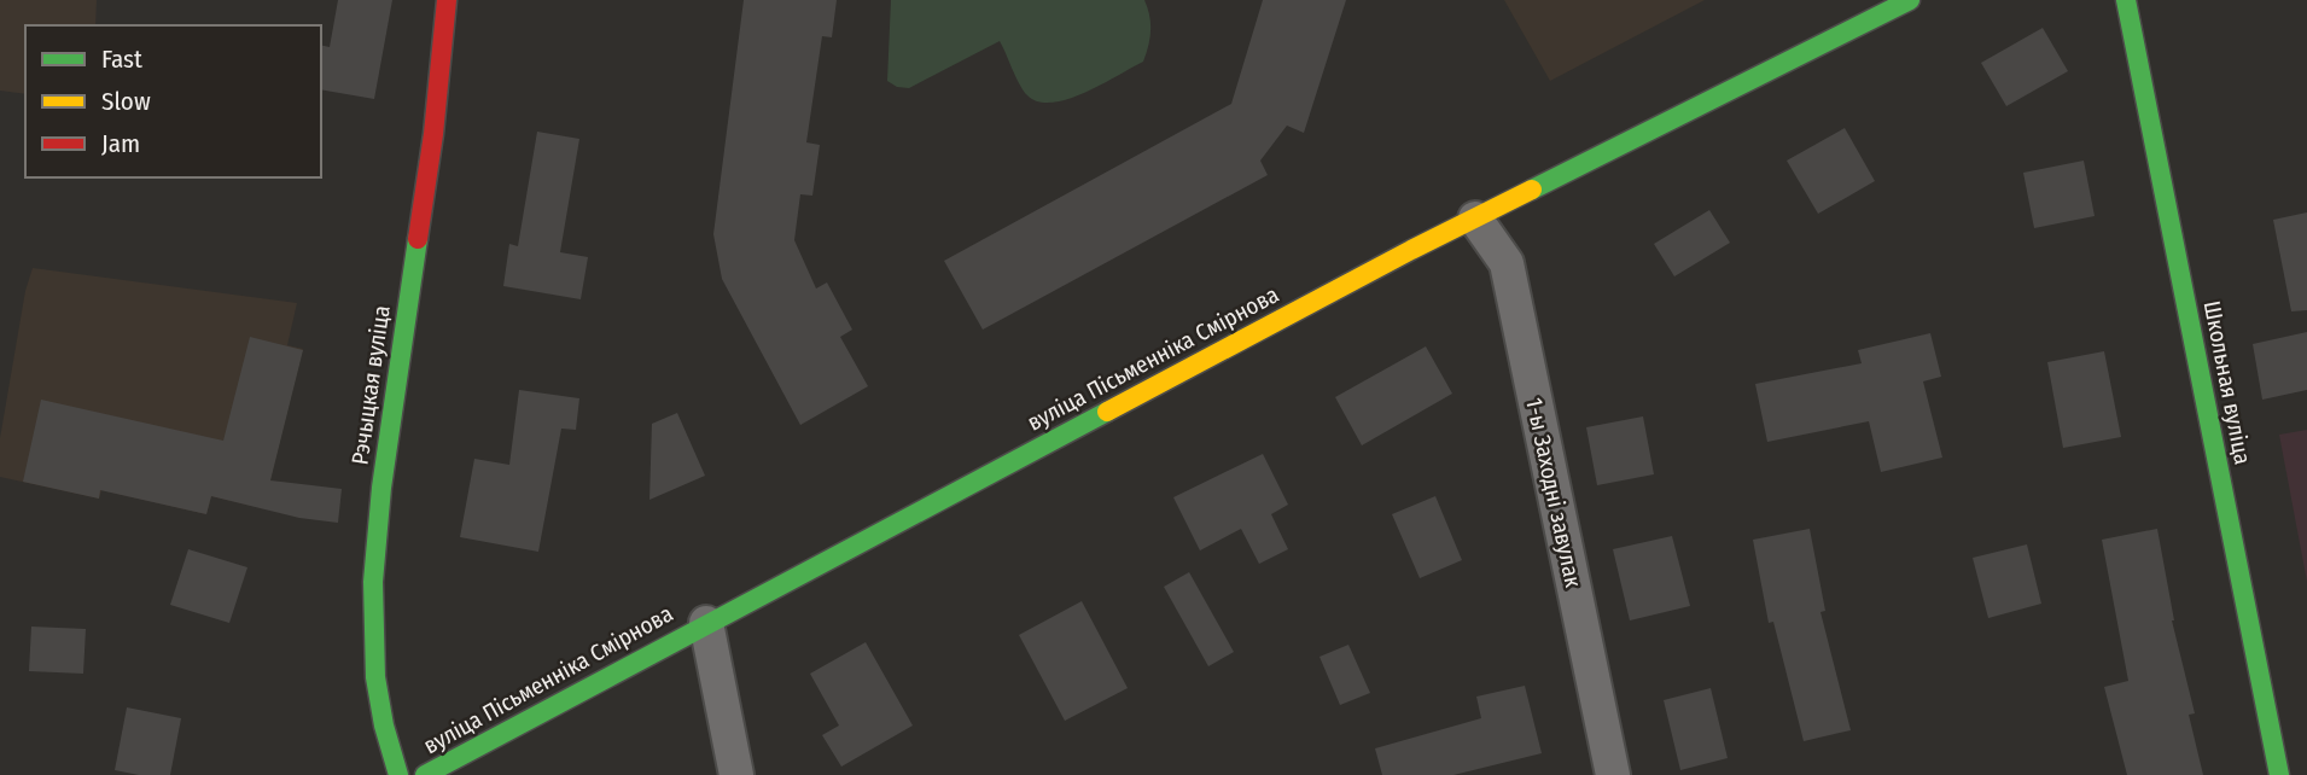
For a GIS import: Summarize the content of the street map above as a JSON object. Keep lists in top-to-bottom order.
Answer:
{
  "streets": {
    "main road": ["вуліца Пісьменніка Смірнова", "Школьная вуліца", "Рэчыцкая вуліца"],
    "street": ["1-ы Заходні завулак"]
  },
  "crossings": [
    ["вуліца Пісьменніка Смірнова", "1-ы Заходні завулак"]
  ],
  "legend": ["Fast", "Slow", "Jam"]
}
